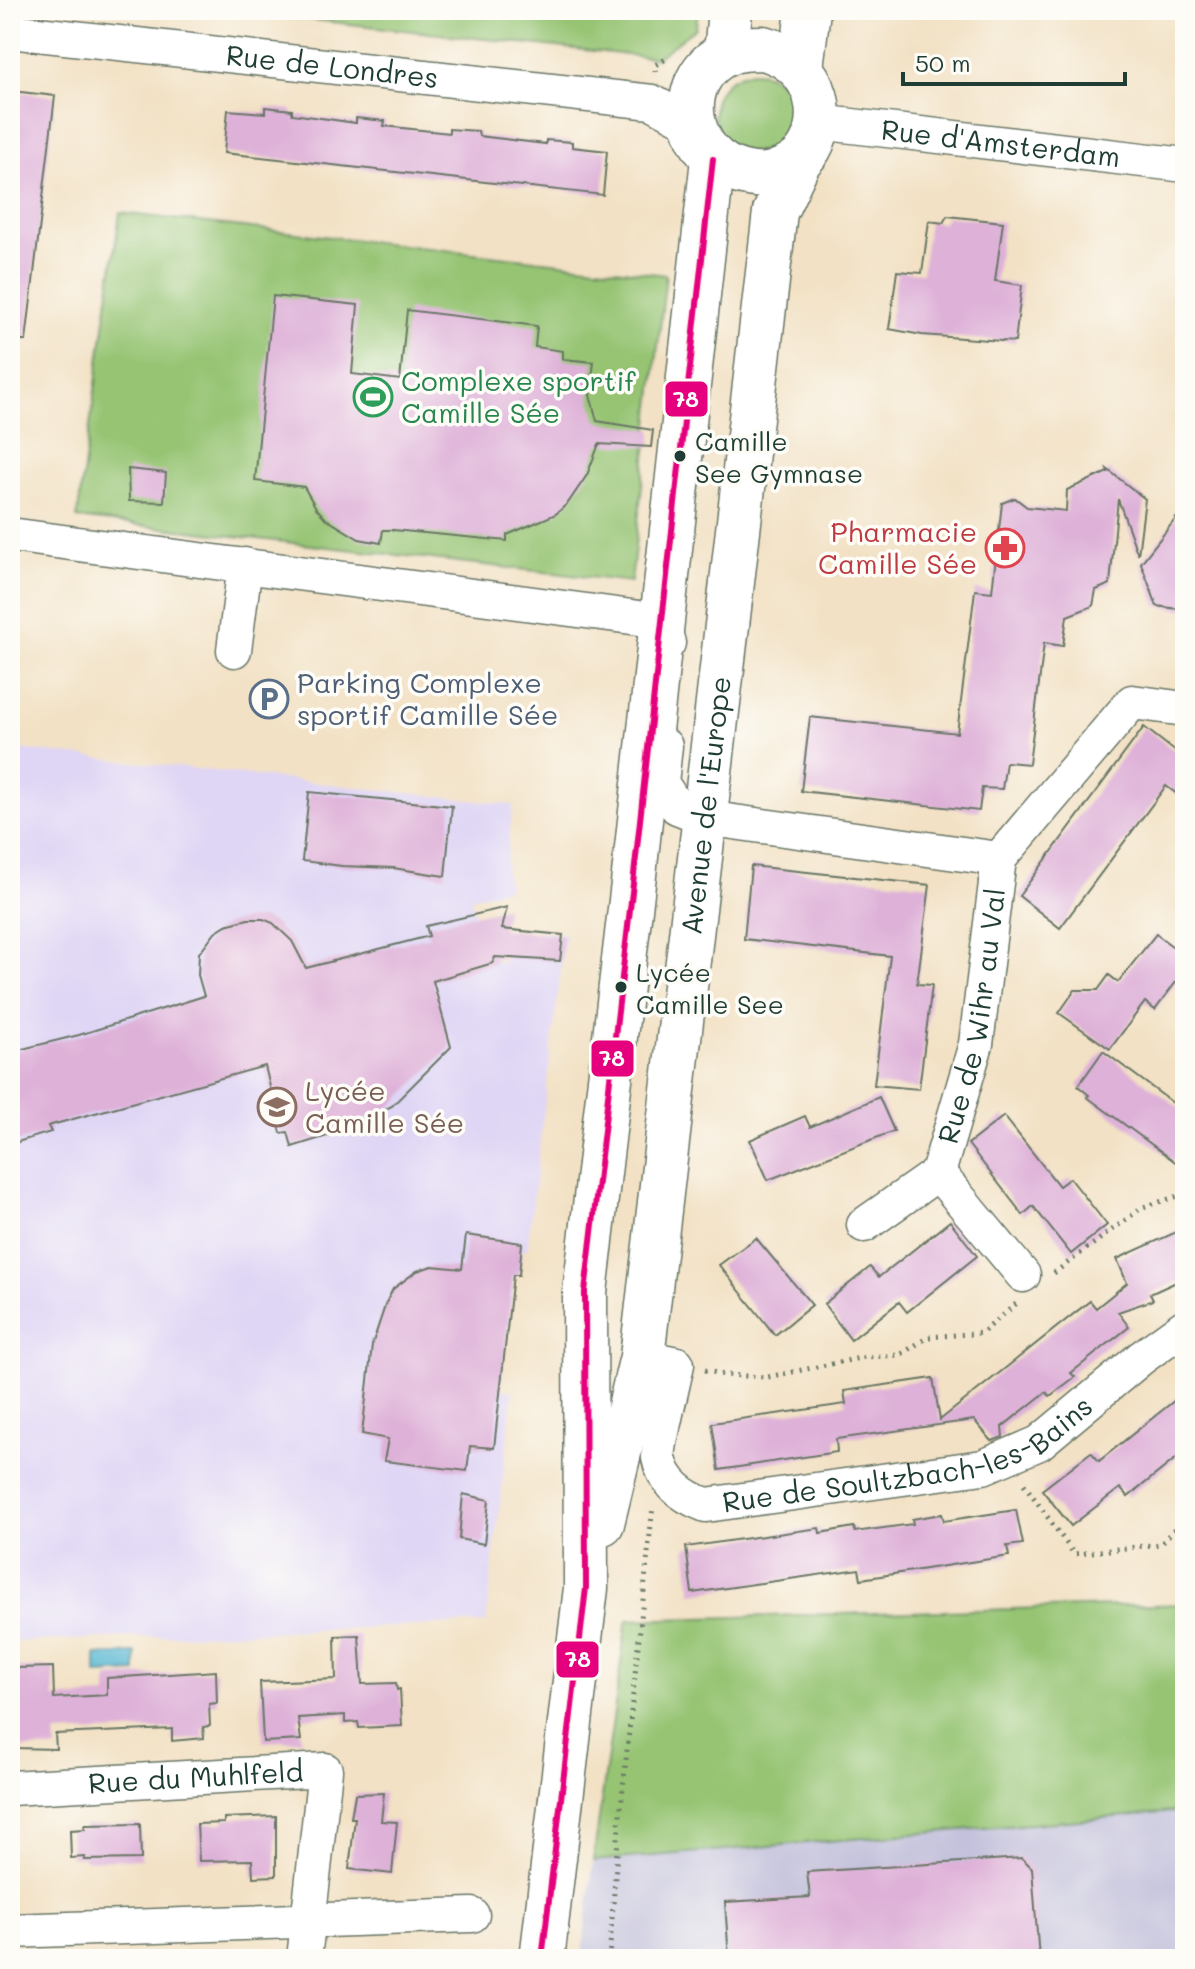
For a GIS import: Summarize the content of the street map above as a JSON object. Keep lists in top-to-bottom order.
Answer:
{
  "streets": {
    "main road": ["Avenue de l'Europe"],
    "street": [
      "Rue de Londres",
      "Rue d'Amsterdam",
      "Rue de Wihr au Val",
      "Rue de Soultzbach-les-Bains",
      "Rue du Muhlfeld"
    ]
  },
  "crossings": [
    ["Rue de Londres", "Rue d'Amsterdam"],
    ["Rue de Londres", "Avenue de l'Europe"],
    ["Rue d'Amsterdam", "Avenue de l'Europe"],
    ["Avenue de l'Europe", "Rue de Soultzbach-les-Bains"]
  ],
  "places": {
    "sports": ["Complexe sportif Camille Sée"],
    "other": ["Camille See Gymnase", "Lycée Camille See"],
    "pharmacy": ["Pharmacie Camille Sée"],
    "parking": ["Parking Complexe sportif Camille Sée"],
    "school or university": ["Lycée Camille Sée"]
  },
  "lines": ["transit line 78"],
  "scale_bar": "50 m"
}
